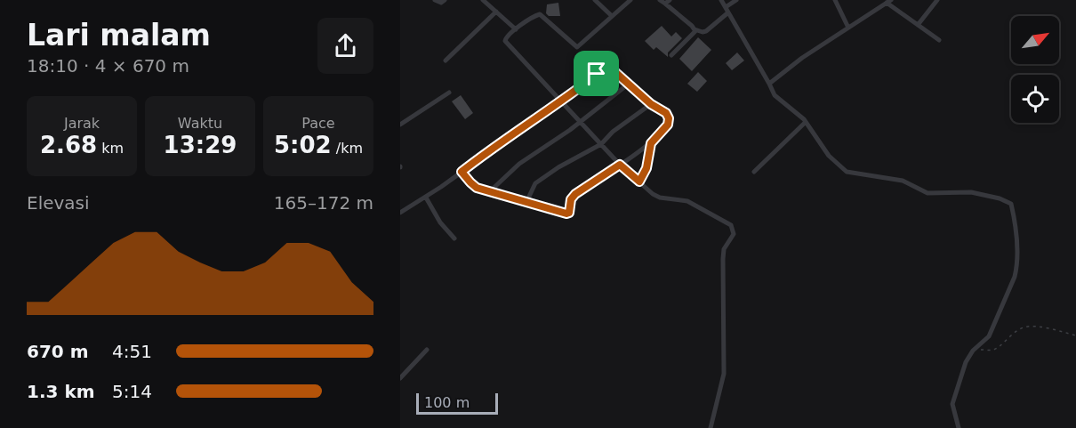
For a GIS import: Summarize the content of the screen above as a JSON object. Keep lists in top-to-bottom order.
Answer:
{
  "scale_bar": "100 m",
  "north": "top right",
  "page": {
    "heading": ["Lari malam", "18:10 · 4 × 670 m"],
    "stats": [
      ["Jarak", "2.68 km"],
      ["Waktu", "13:29"],
      ["Pace", "5:02 /km"]
    ],
    "chart": ["Elevasi", "165–172 m"],
    "list": [
      {
        "name": "670 m",
        "note": "4:51"
      },
      {
        "name": "1.3 km",
        "note": "5:14"
      }
    ],
    "scale": "100 m"
  }
}
